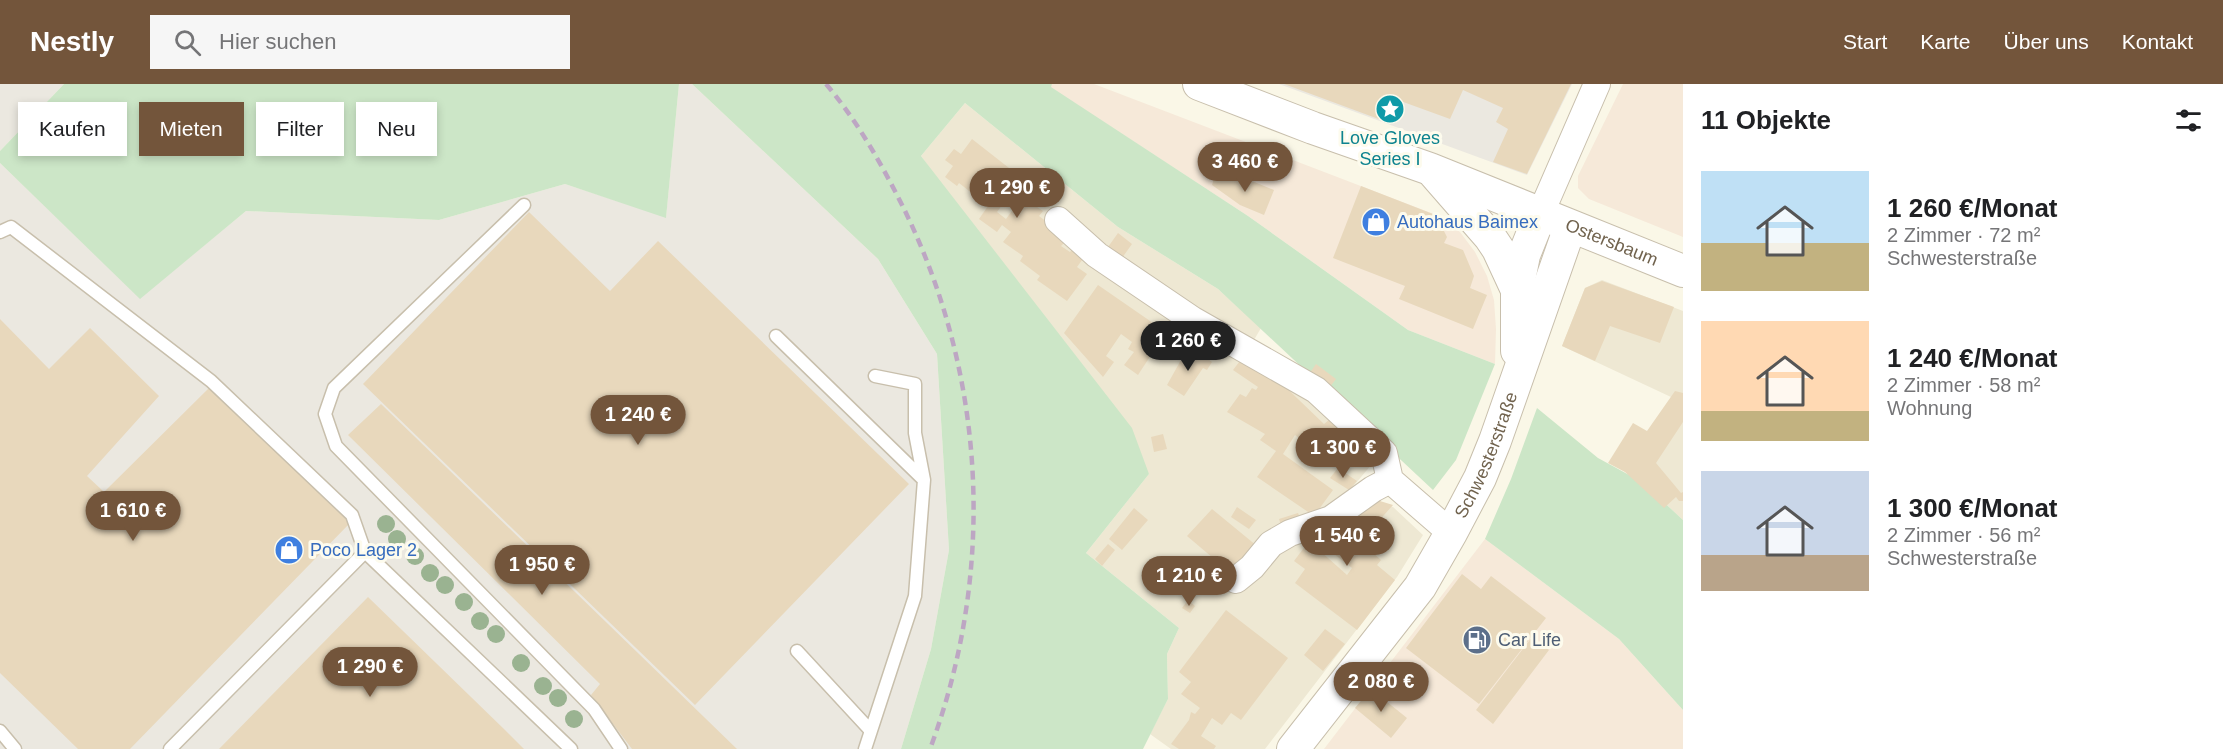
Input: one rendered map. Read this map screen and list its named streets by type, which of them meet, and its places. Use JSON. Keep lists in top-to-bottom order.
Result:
{
  "streets": {
    "street": ["Ostersbaum", "Schwesterstraße"]
  },
  "crossings": [
    ["Ostersbaum", "Schwesterstraße"]
  ],
  "places": {
    "place": ["Love Gloves Series I"],
    "shop": ["Autohaus Baimex", "Poco Lager 2"],
    "fuel station": ["Car Life"]
  },
  "page": {
    "header": "Nestly",
    "search": "Hier suchen",
    "nav": [
      "Start",
      "Karte",
      "Über uns",
      "Kontakt"
    ],
    "heading": "11 Objekte",
    "chip": [
      "Kaufen",
      "Mieten",
      "Filter",
      "Neu"
    ],
    "price": [
      "3 460 €",
      "1 290 €",
      "1 260 €",
      "1 240 €",
      "1 300 €",
      "1 610 €",
      "1 540 €",
      "1 950 €",
      "1 210 €",
      "1 290 €",
      "2 080 €"
    ],
    "list": [
      {
        "name": "1 260 €/Monat",
        "note": "2 Zimmer · 72 m² · Schwesterstraße"
      },
      {
        "name": "1 240 €/Monat",
        "note": "2 Zimmer · 58 m² · Wohnung"
      },
      {
        "name": "1 300 €/Monat",
        "note": "2 Zimmer · 56 m² · Schwesterstraße"
      }
    ]
  }
}
